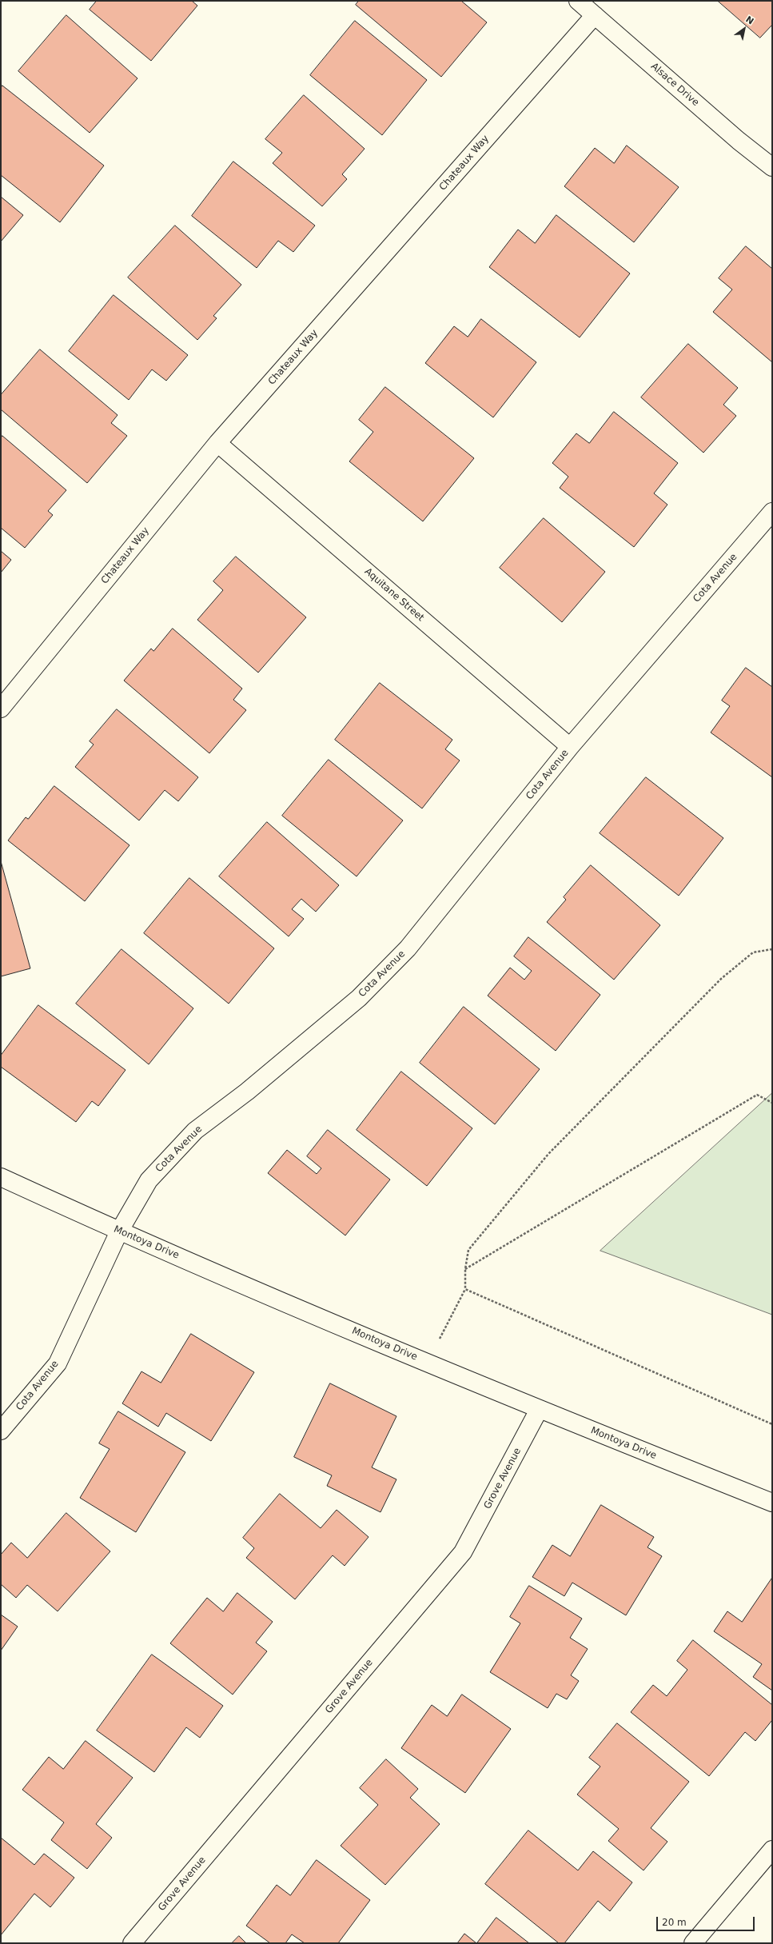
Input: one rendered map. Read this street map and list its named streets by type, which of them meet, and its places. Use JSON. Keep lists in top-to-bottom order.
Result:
{
  "streets": {
    "street": [
      "Alsace Drive",
      "Chateaux Way",
      "Cota Avenue",
      "Aquitane Street",
      "Montoya Drive",
      "Grove Avenue"
    ]
  },
  "crossings": [
    ["Alsace Drive", "Chateaux Way"],
    ["Chateaux Way", "Aquitane Street"],
    ["Cota Avenue", "Aquitane Street"],
    ["Cota Avenue", "Montoya Drive"],
    ["Montoya Drive", "Grove Avenue"]
  ],
  "scale_bar": "20 m",
  "north": "top right"
}
